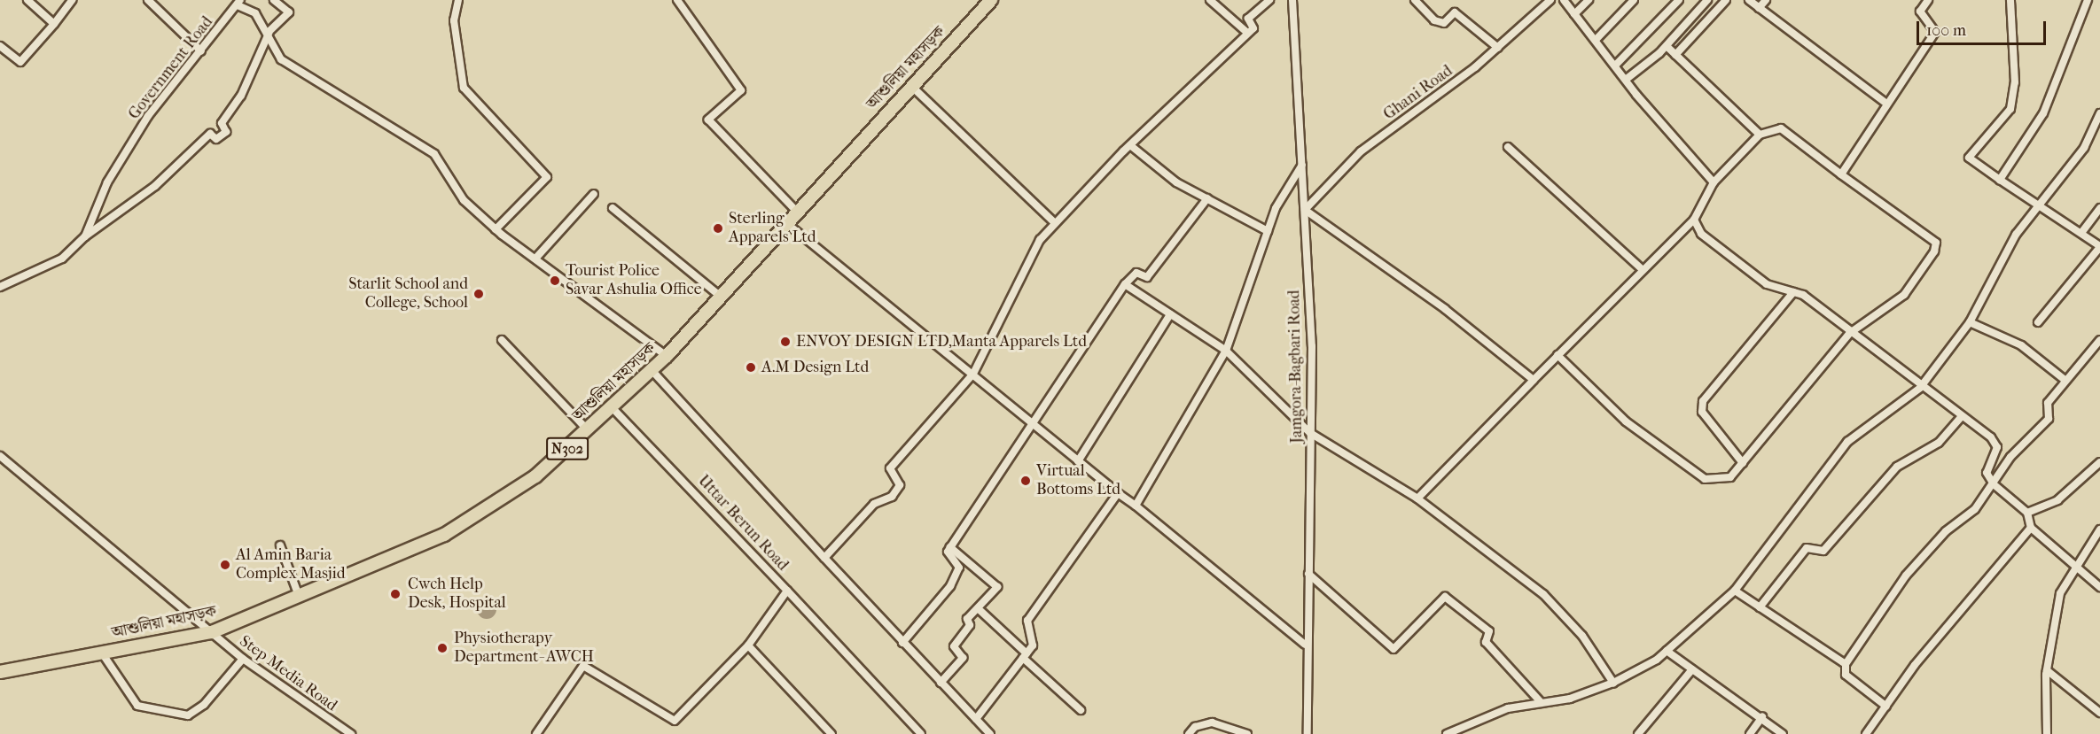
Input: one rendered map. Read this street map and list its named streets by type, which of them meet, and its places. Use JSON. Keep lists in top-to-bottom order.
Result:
{
  "streets": {
    "highway": ["আশুলিয়া মহাসড়ক", "N302"],
    "street": [
      "Government Road",
      "Ghani Road",
      "Jamgora-Bagbari Road",
      "Uttar Berun Road",
      "Step Media Road"
    ]
  },
  "crossings": [
    ["আশুলিয়া মহাসড়ক", "Uttar Berun Road"],
    ["আশুলিয়া মহাসড়ক", "Step Media Road"],
    ["Ghani Road", "Jamgora-Bagbari Road"]
  ],
  "places": [
    "Sterling Apparels Ltd",
    "Tourist Police Savar Ashulia Office",
    "Starlit School and College, School",
    "ENVOY DESIGN LTD,Manta Apparels Ltd",
    "A.M Design Ltd",
    "Virtual Bottoms Ltd",
    "Al Amin Baria Complex Masjid",
    "Cwch Help Desk, Hospital",
    "Physiotherapy Department- AWCH"
  ],
  "scale_bar": "100 m"
}
